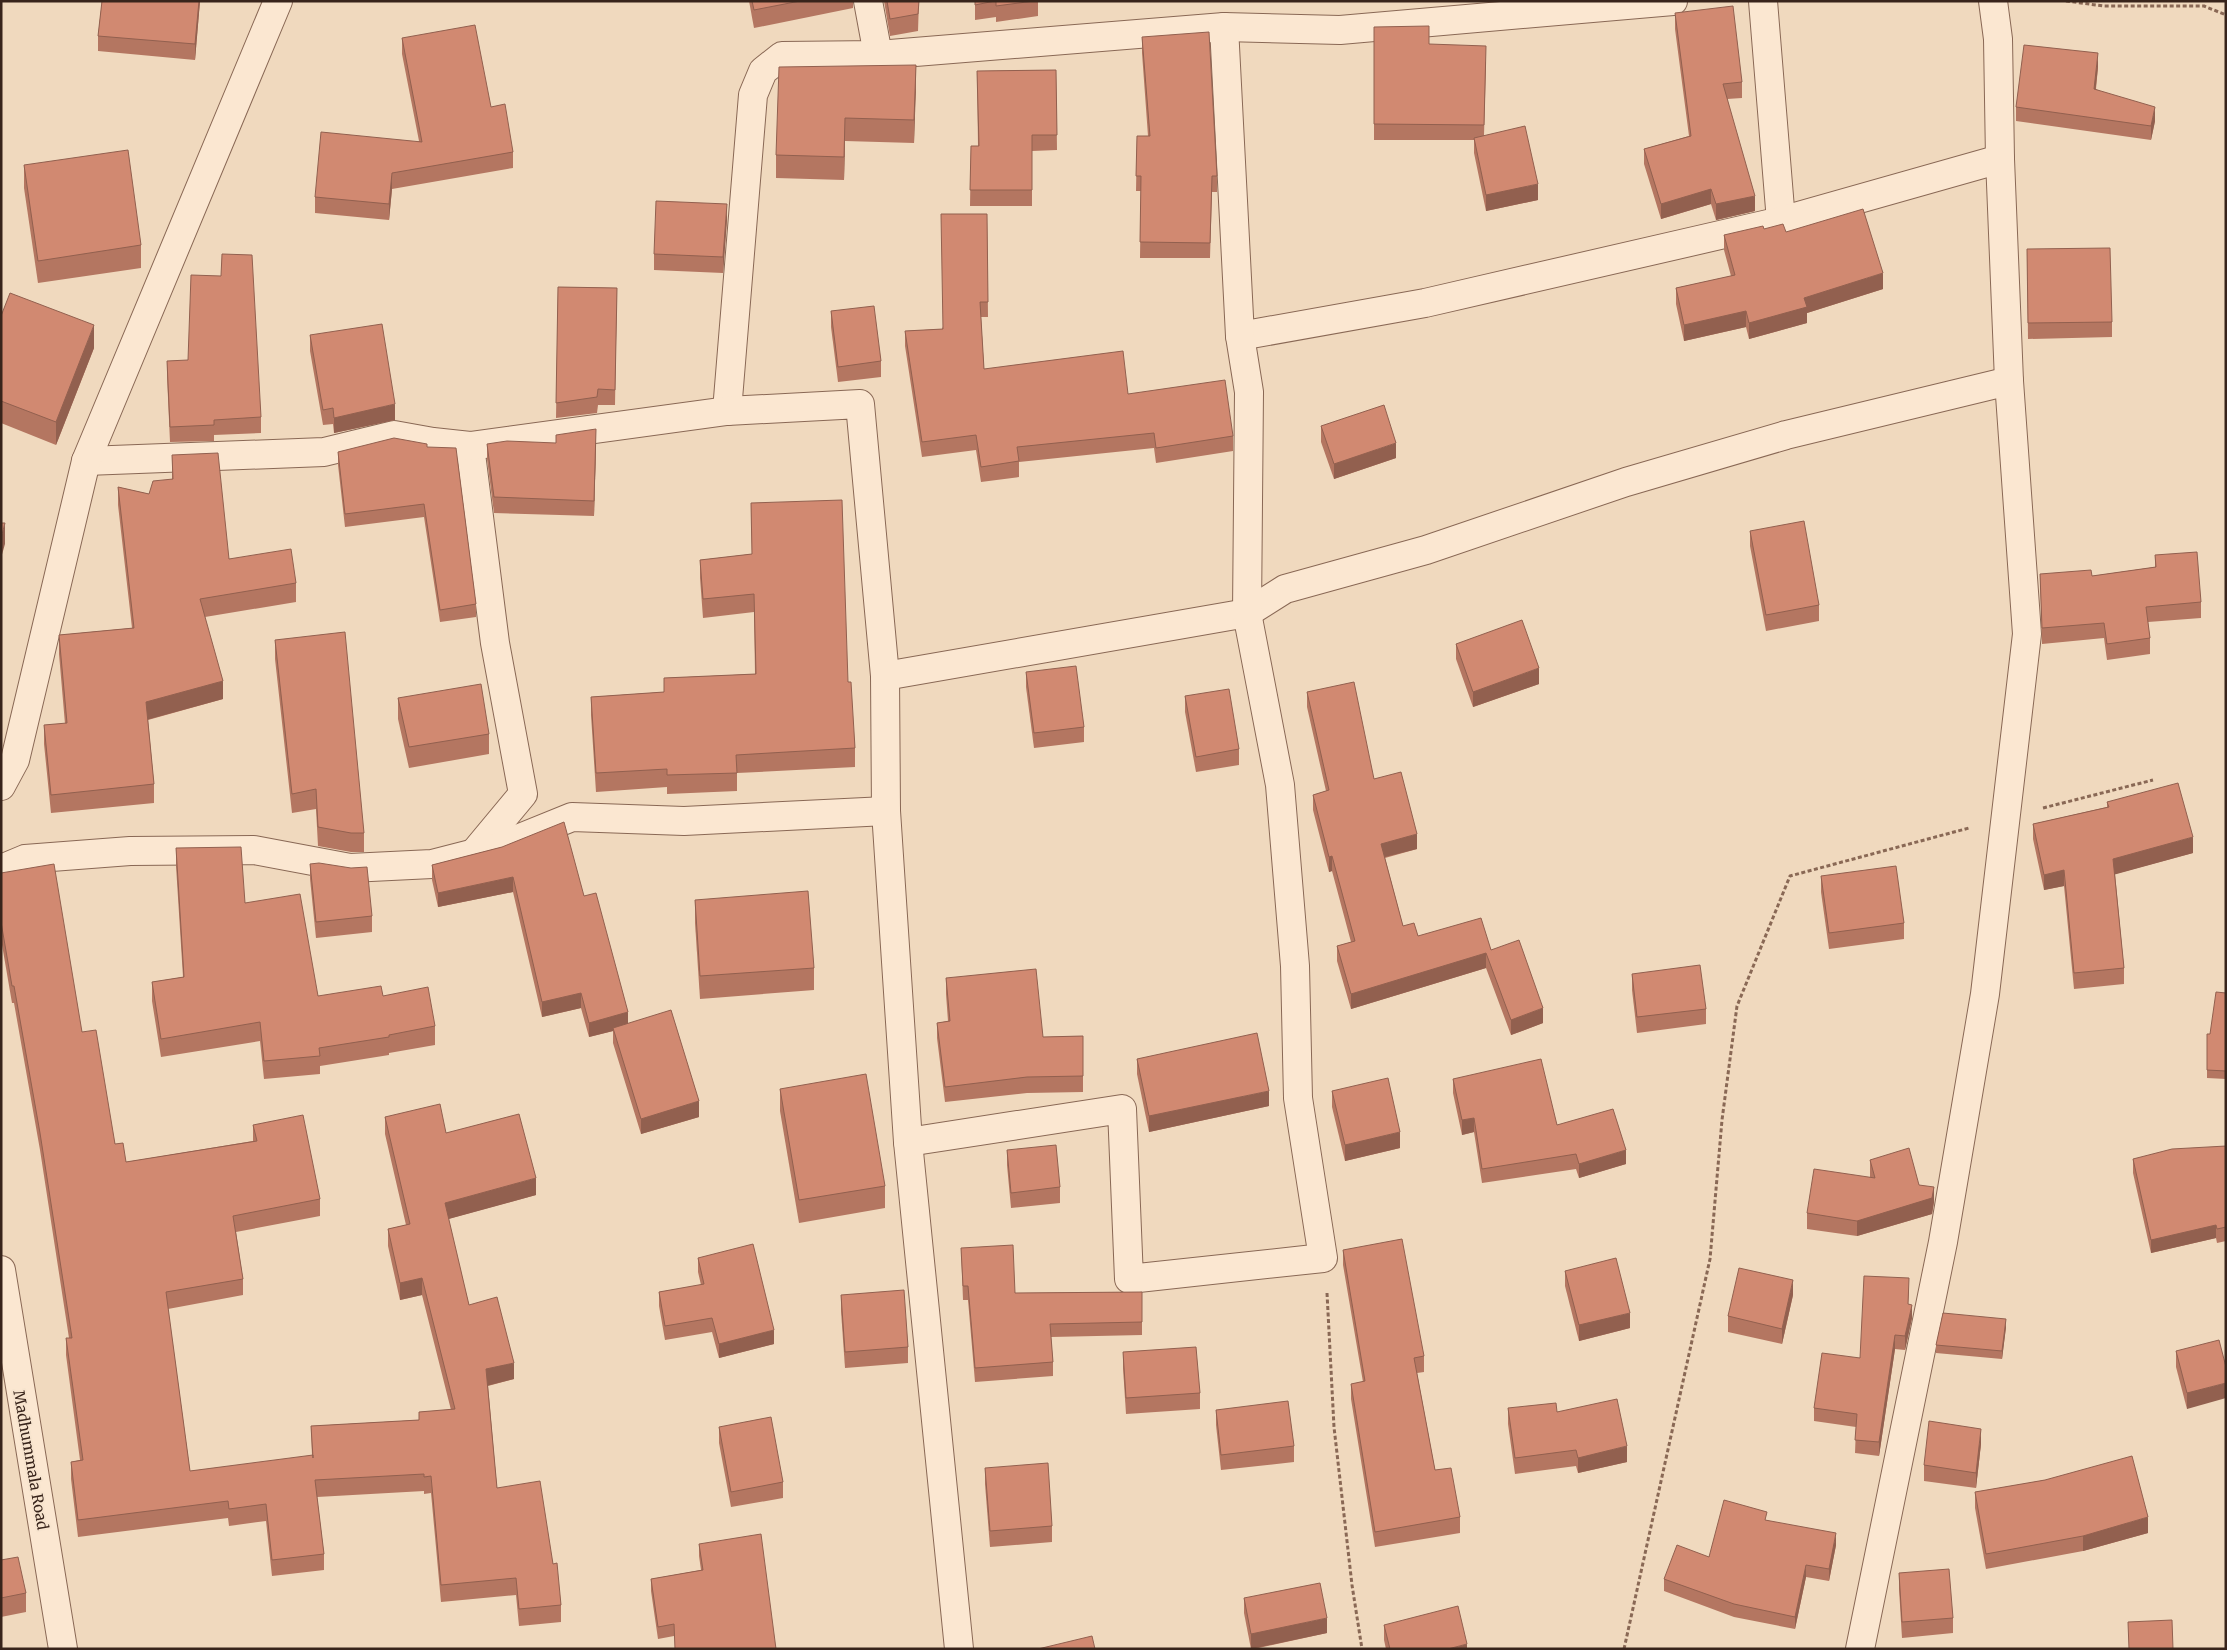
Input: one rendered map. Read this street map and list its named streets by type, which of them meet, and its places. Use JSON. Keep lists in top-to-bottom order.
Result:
{
  "streets": {
    "street": ["Madhummala Road"]
  }
}
